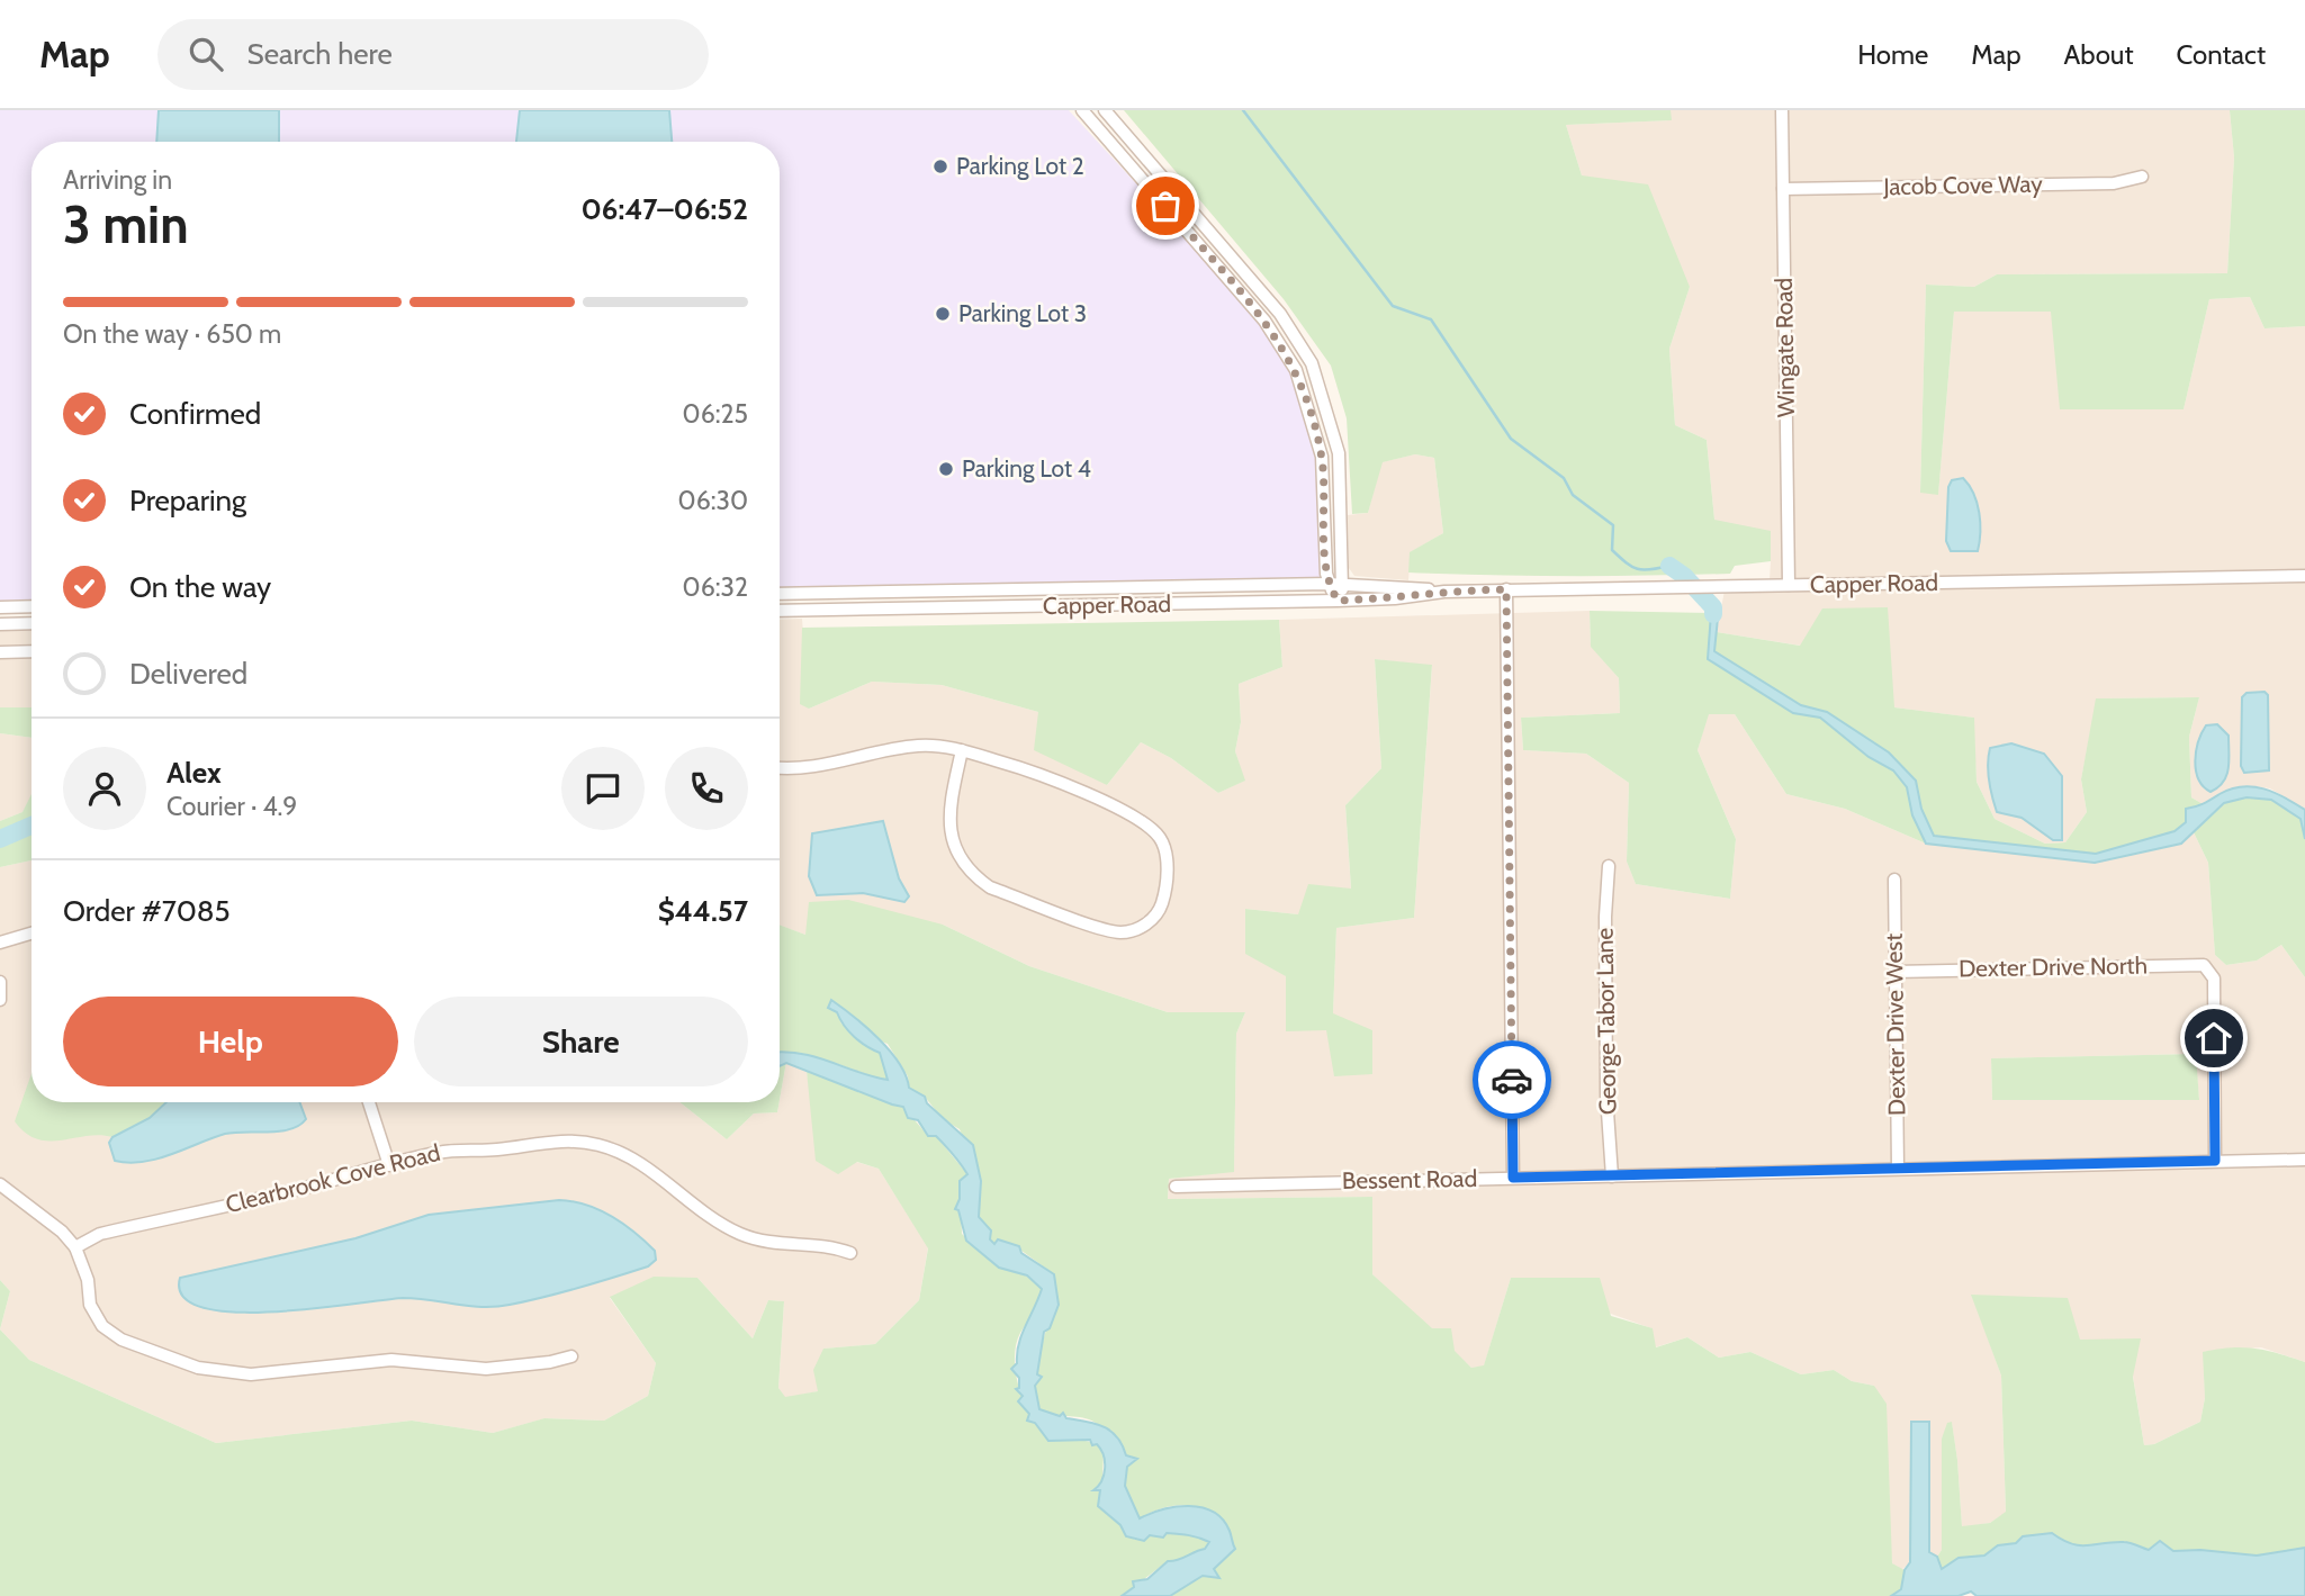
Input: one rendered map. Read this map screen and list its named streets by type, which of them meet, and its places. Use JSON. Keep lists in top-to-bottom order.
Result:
{
  "streets": {
    "street": [
      "Jacob Cove Way",
      "Wingate Road",
      "Capper Road",
      "Dexter Drive North",
      "George Tabor Lane",
      "Dexter Drive West",
      "Clearbrook Cove Road",
      "Bessent Road"
    ]
  },
  "crossings": [
    ["Jacob Cove Way", "Wingate Road"],
    ["Wingate Road", "Capper Road"],
    ["Dexter Drive North", "Dexter Drive West"],
    ["Dexter Drive North", "Bessent Road"],
    ["George Tabor Lane", "Bessent Road"],
    ["Dexter Drive West", "Bessent Road"]
  ],
  "places": ["Parking Lot 2", "Parking Lot 3", "Parking Lot 4"],
  "page": {
    "header": "Map",
    "search": "Search here",
    "nav": [
      "Home",
      "Map",
      "About",
      "Contact"
    ],
    "heading": ["3 min", "Arriving in", "06:47–06:52"],
    "panel": [
      "Alex",
      "Courier · 4.9",
      "Order #7085",
      "$44.57"
    ],
    "bar": "On the way · 650 m",
    "list": [
      ["Confirmed", "06:25"],
      ["Preparing", "06:30"],
      ["On the way", "06:32"],
      "Delivered"
    ],
    "buttons": ["Help", "Share"]
  }
}
